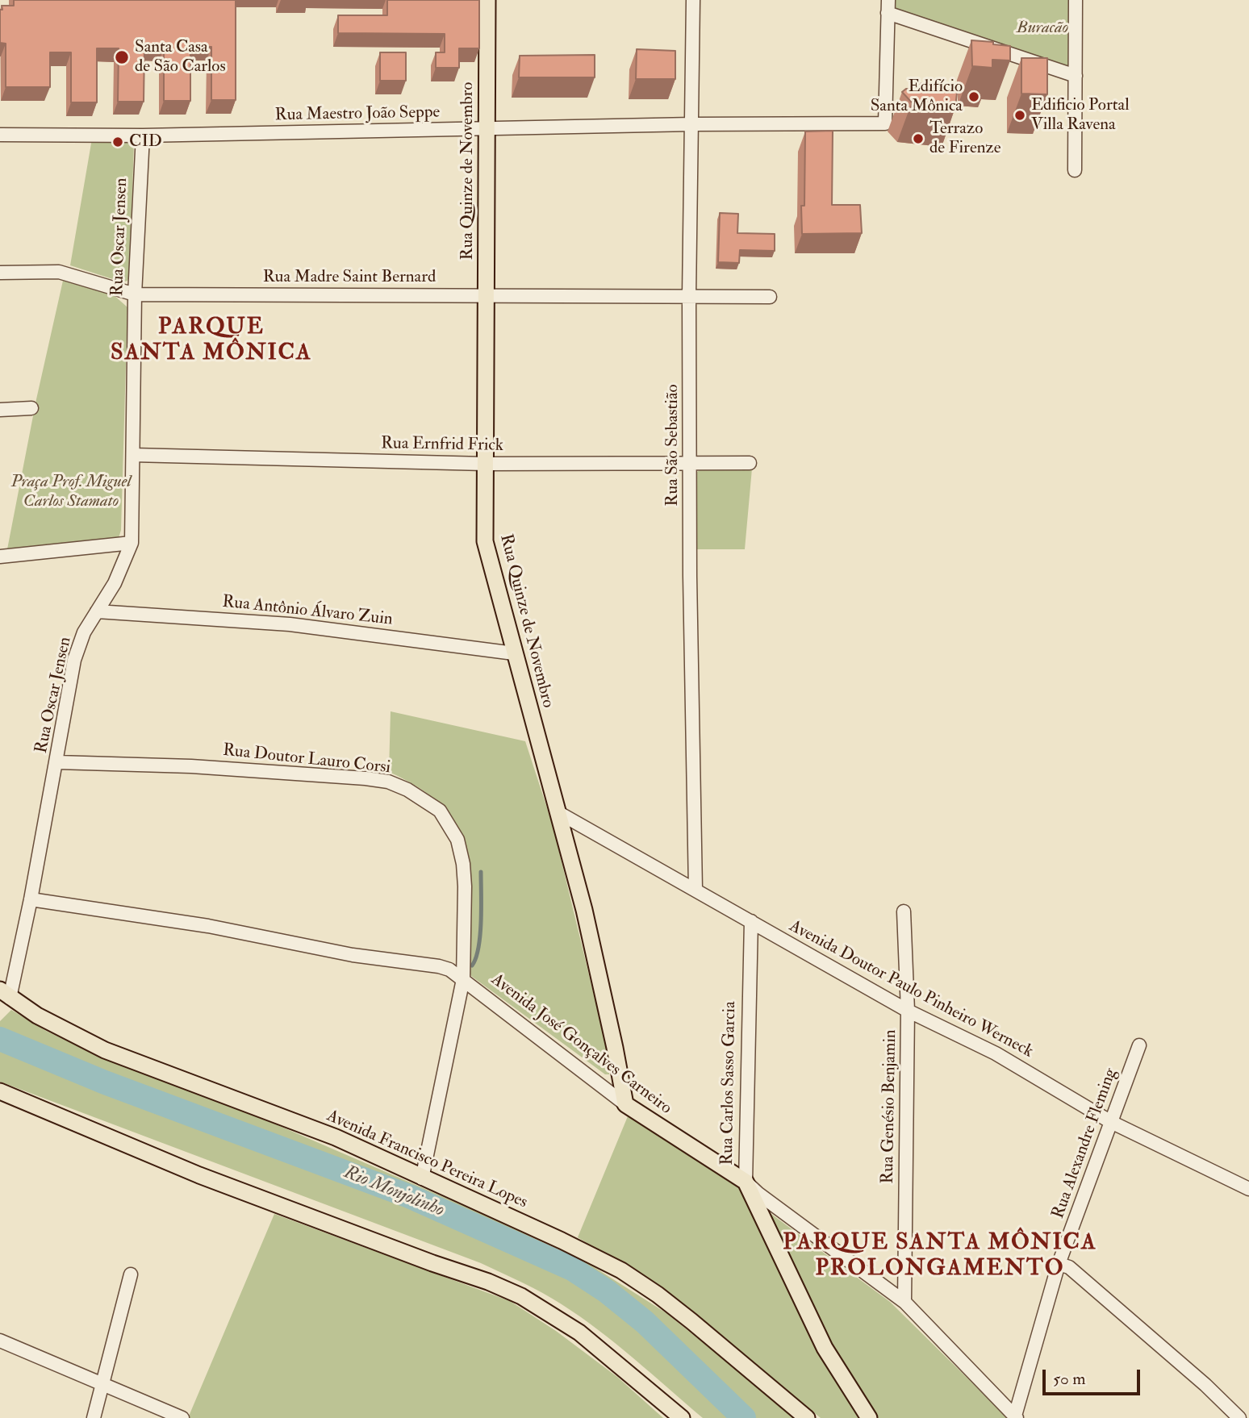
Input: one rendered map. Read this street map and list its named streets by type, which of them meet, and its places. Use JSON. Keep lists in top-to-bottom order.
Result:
{
  "streets": {
    "main road": [
      "Rua Quinze de Novembro",
      "Avenida José Gonçalves Carneiro",
      "Rua Carlos Sasso Garcia",
      "Avenida Francisco Pereira Lopes"
    ],
    "street": [
      "Rua Maestro João Seppe",
      "Rua Oscar Jensen",
      "Rua Madre Saint Bernard",
      "Rua Ernfrid Frick",
      "Rua São Sebastião",
      "Rua Antônio Álvaro Zuin",
      "Rua Doutor Lauro Corsi",
      "Avenida Doutor Paulo Pinheiro Werneck",
      "Rua Genésio Benjamin",
      "Rua Alexandre Fleming"
    ]
  },
  "crossings": [
    ["Rua Maestro João Seppe", "Rua Quinze de Novembro"],
    ["Rua Maestro João Seppe", "Rua Oscar Jensen"],
    ["Rua Maestro João Seppe", "Rua São Sebastião"],
    ["Rua Quinze de Novembro", "Rua Madre Saint Bernard"],
    ["Rua Quinze de Novembro", "Rua Ernfrid Frick"],
    ["Rua Quinze de Novembro", "Rua Antônio Álvaro Zuin"],
    ["Rua Quinze de Novembro", "Avenida Doutor Paulo Pinheiro Werneck"],
    ["Rua Quinze de Novembro", "Avenida José Gonçalves Carneiro"],
    ["Rua Oscar Jensen", "Rua Madre Saint Bernard"],
    ["Rua Oscar Jensen", "Rua Ernfrid Frick"],
    ["Rua Oscar Jensen", "Rua Antônio Álvaro Zuin"],
    ["Rua Oscar Jensen", "Rua Doutor Lauro Corsi"],
    ["Rua Oscar Jensen", "Avenida José Gonçalves Carneiro"],
    ["Rua Oscar Jensen", "Avenida Francisco Pereira Lopes"],
    ["Rua Madre Saint Bernard", "Rua São Sebastião"],
    ["Rua Ernfrid Frick", "Rua São Sebastião"],
    ["Rua São Sebastião", "Avenida Doutor Paulo Pinheiro Werneck"],
    ["Rua Doutor Lauro Corsi", "Avenida José Gonçalves Carneiro"],
    ["Rua Doutor Lauro Corsi", "Avenida Francisco Pereira Lopes"],
    ["Avenida Doutor Paulo Pinheiro Werneck", "Rua Carlos Sasso Garcia"],
    ["Avenida Doutor Paulo Pinheiro Werneck", "Rua Genésio Benjamin"],
    ["Avenida Doutor Paulo Pinheiro Werneck", "Rua Alexandre Fleming"],
    ["Avenida José Gonçalves Carneiro", "Rua Carlos Sasso Garcia"],
    ["Avenida José Gonçalves Carneiro", "Rua Genésio Benjamin"],
    ["Avenida José Gonçalves Carneiro", "Rua Alexandre Fleming"]
  ],
  "districts": ["PARQUE SANTA MÔNICA", "PARQUE SANTA MÔNICA PROLONGAMENTO"],
  "water": ["Rio Monjolinho"],
  "parks": ["Buracão", "Praça Prof. Miguel Carlos Stamato"],
  "places": [
    "Santa Casa de São Carlos",
    "Edifício Santa Mônica",
    "Edificio Portal Villa Ravena",
    "Terrazo de Firenze",
    "CID"
  ],
  "scale_bar": "50 m"
}
